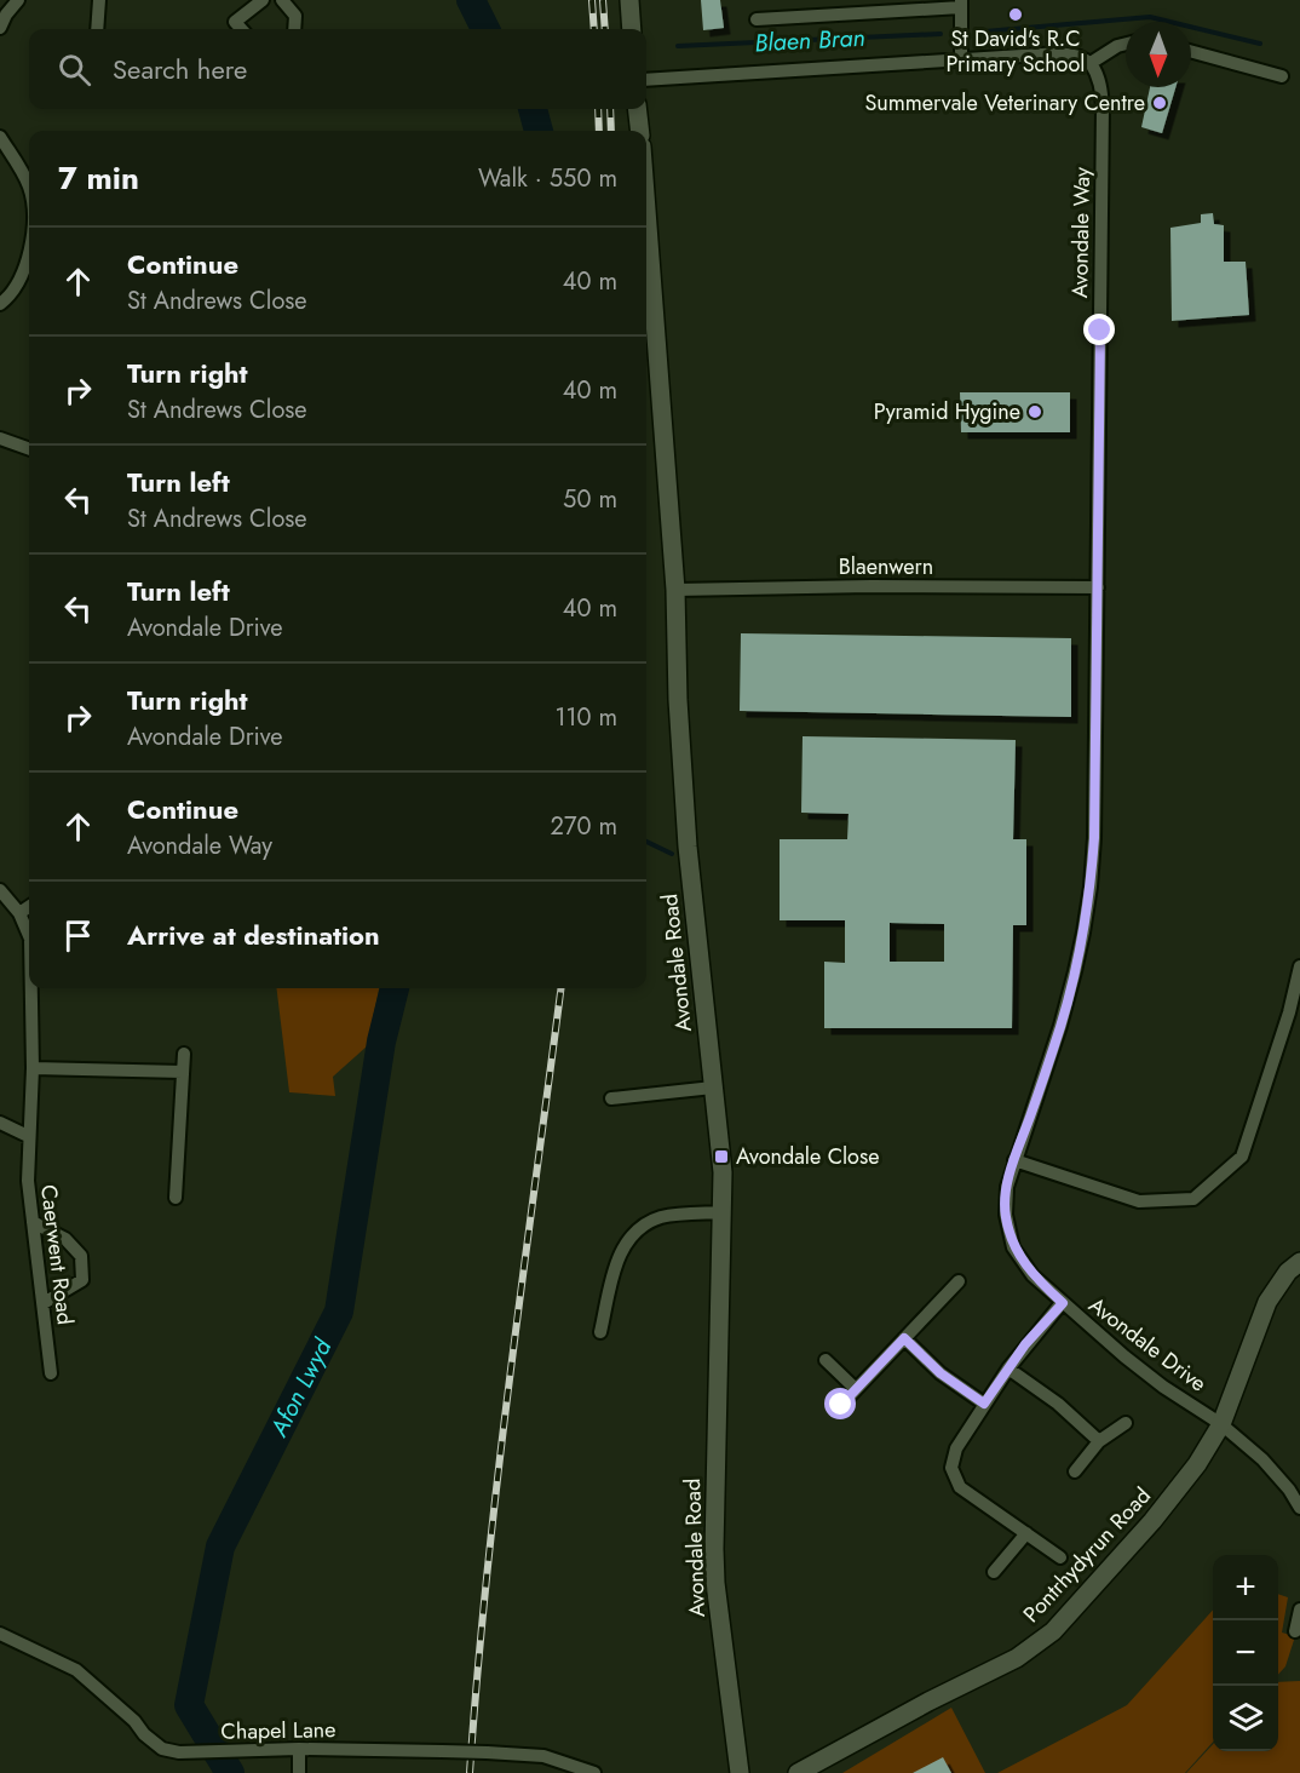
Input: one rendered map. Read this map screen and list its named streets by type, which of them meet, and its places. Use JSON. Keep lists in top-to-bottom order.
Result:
{
  "streets": {
    "street": [
      "Avondale Way",
      "Blaenwern",
      "Avondale Road",
      "Caerwent Road",
      "Avondale Drive",
      "Pontrhydyrun Road",
      "Chapel Lane"
    ]
  },
  "crossings": [
    ["Avondale Way", "Blaenwern"],
    ["Avondale Way", "Avondale Drive"],
    ["Blaenwern", "Avondale Road"],
    ["Avondale Drive", "Pontrhydyrun Road"]
  ],
  "water": ["Blaen Bran", "Afon Lwyd"],
  "places": {
    "other": ["St David's R.C Primary School", "Summervale Veterinary Centre", "Pyramid Hygine"],
    "transit": ["Avondale Close"]
  },
  "north": "bottom",
  "page": {
    "search": "Search here",
    "heading": ["7 min", "Walk · 550 m"],
    "list": [
      ["Continue", "St Andrews Close", "40 m"],
      ["Turn right", "St Andrews Close", "40 m"],
      ["Turn left", "St Andrews Close", "50 m"],
      ["Turn left", "Avondale Drive", "40 m"],
      ["Turn right", "Avondale Drive", "110 m"],
      ["Continue", "Avondale Way", "270 m"],
      "Arrive at destination"
    ],
    "map_buttons": ["+", "−"]
  }
}
